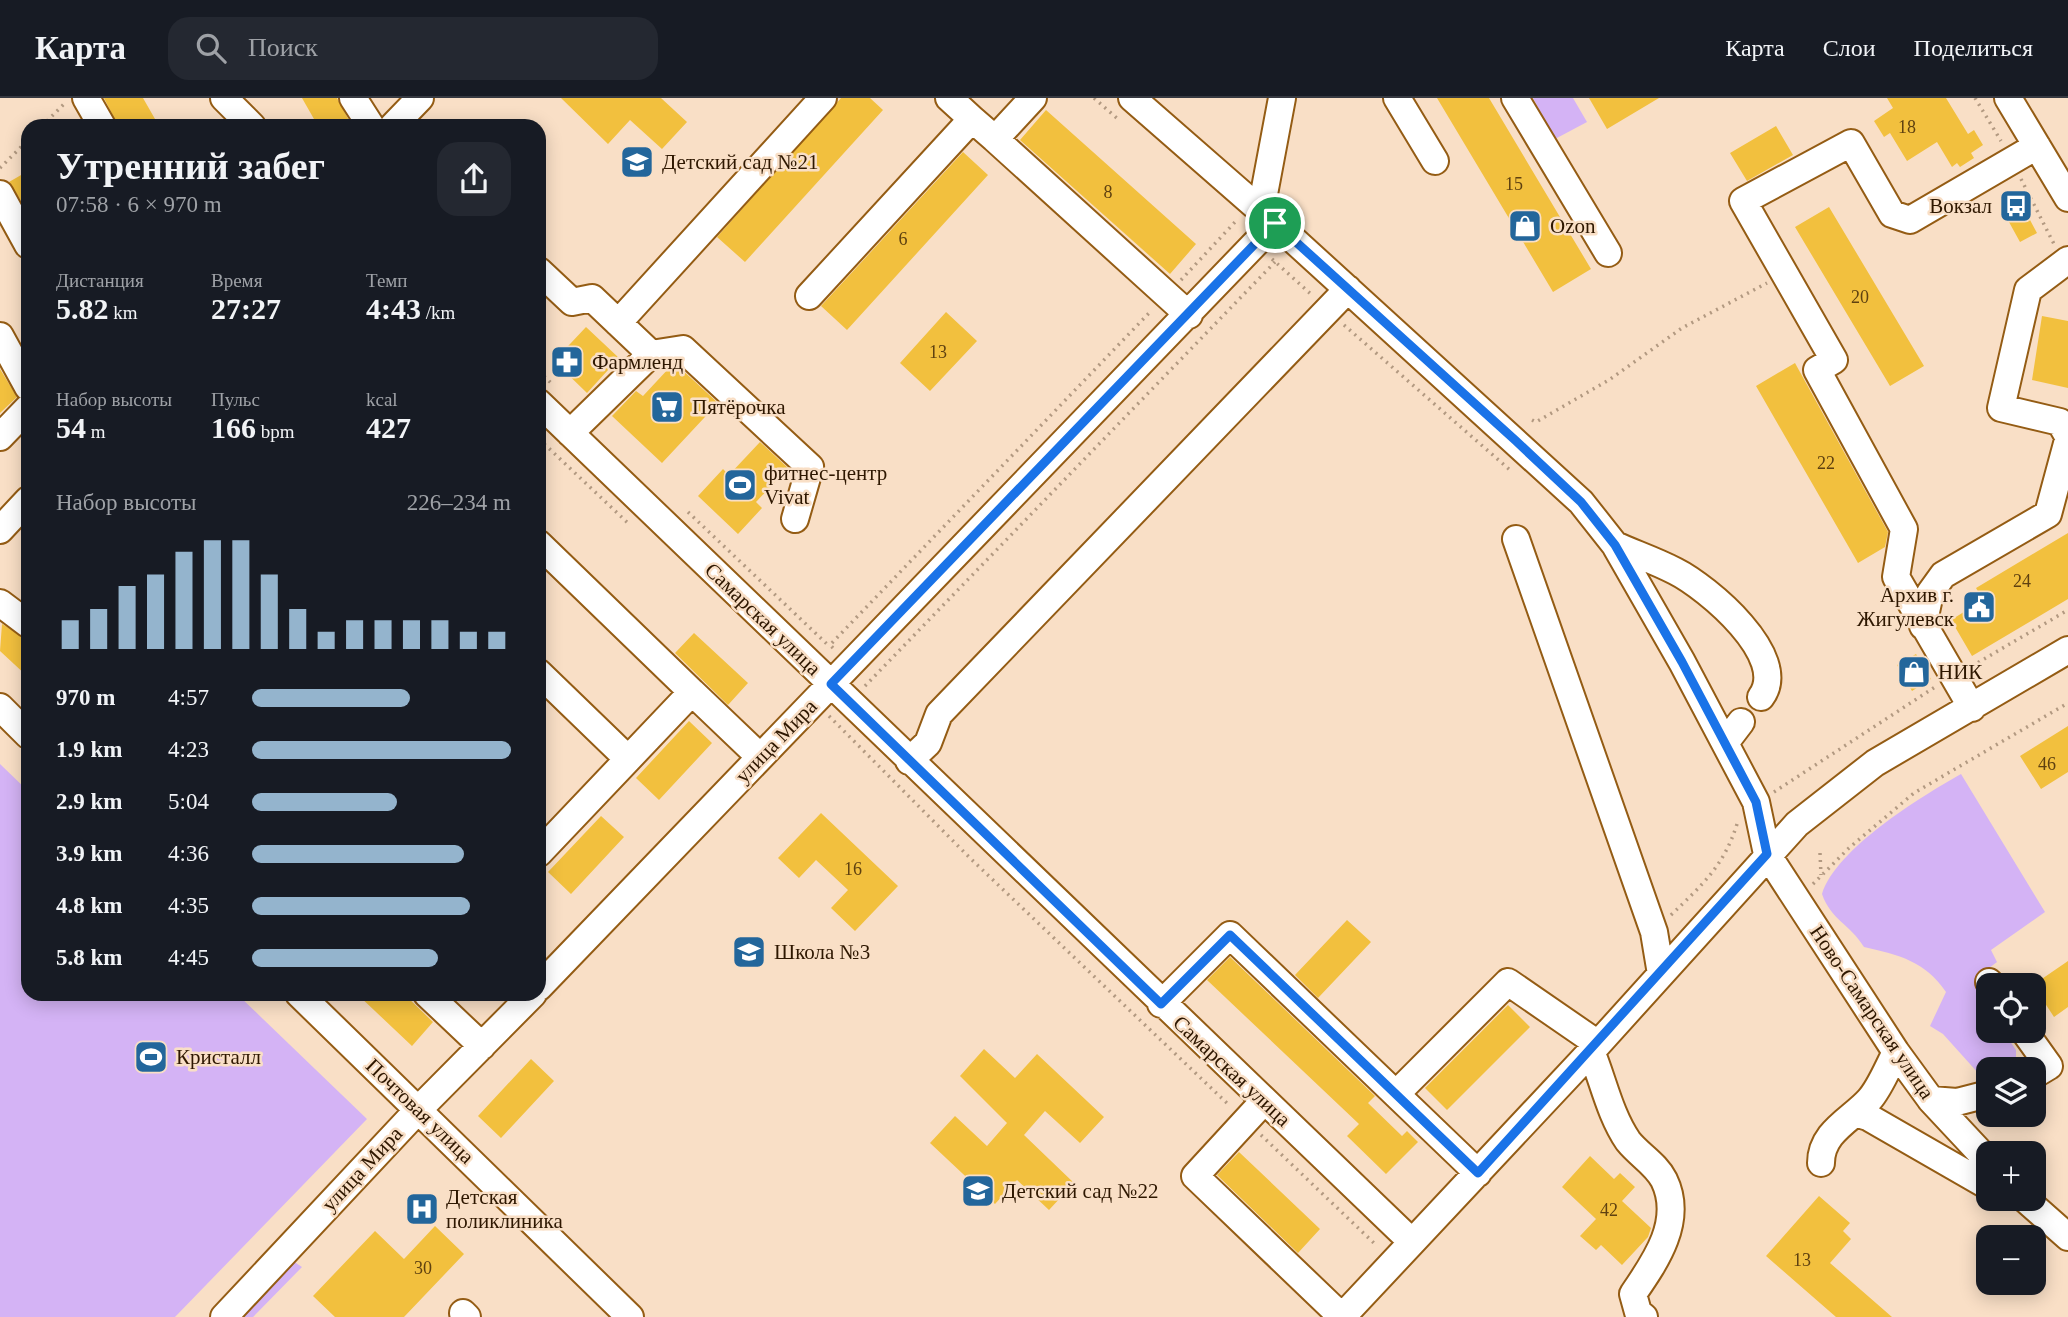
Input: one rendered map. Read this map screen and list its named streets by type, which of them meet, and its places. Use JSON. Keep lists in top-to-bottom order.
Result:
{
  "streets": {
    "street": [
      "Самарская улица",
      "улица Мира",
      "Ново-Самарская улица",
      "Почтовая улица"
    ]
  },
  "crossings": [
    ["Самарская улица", "улица Мира"],
    ["улица Мира", "Почтовая улица"]
  ],
  "places": {
    "school or university": ["Детский сад №21", "Школа №3", "Детский сад №22"],
    "bus stop": ["Вокзал"],
    "shop": ["Ozon", "НИК"],
    "pharmacy": ["Фармленд"],
    "supermarket": ["Пятёрочка"],
    "sports": ["фитнес-центр Vivat", "Кристалл"],
    "public building": ["Архив г. Жигулевск"],
    "hospital": ["Детская поликлиника"]
  },
  "house_numbers": [
    "18",
    "15",
    "8",
    "6",
    "20",
    "13",
    "22",
    "24",
    "46",
    "16",
    "42",
    "13",
    "30"
  ],
  "page": {
    "header": "Карта",
    "search": "Поиск",
    "nav": ["Карта", "Слои", "Поделиться"],
    "heading": ["Утренний забег", "07:58 · 6 × 970 m"],
    "stats": [
      ["Дистанция", "5.82 km"],
      ["Время", "27:27"],
      ["Темп", "4:43 /km"],
      ["Набор высоты", "54 m"],
      ["Пульс", "166 bpm"],
      ["kcal", "427"]
    ],
    "chart": ["Набор высоты", "226–234 m"],
    "list": [
      {
        "name": "970 m",
        "note": "4:57"
      },
      {
        "name": "1.9 km",
        "note": "4:23"
      },
      {
        "name": "2.9 km",
        "note": "5:04"
      },
      {
        "name": "3.9 km",
        "note": "4:36"
      },
      {
        "name": "4.8 km",
        "note": "4:35"
      },
      {
        "name": "5.8 km",
        "note": "4:45"
      }
    ],
    "map_buttons": ["+", "−"]
  }
}
